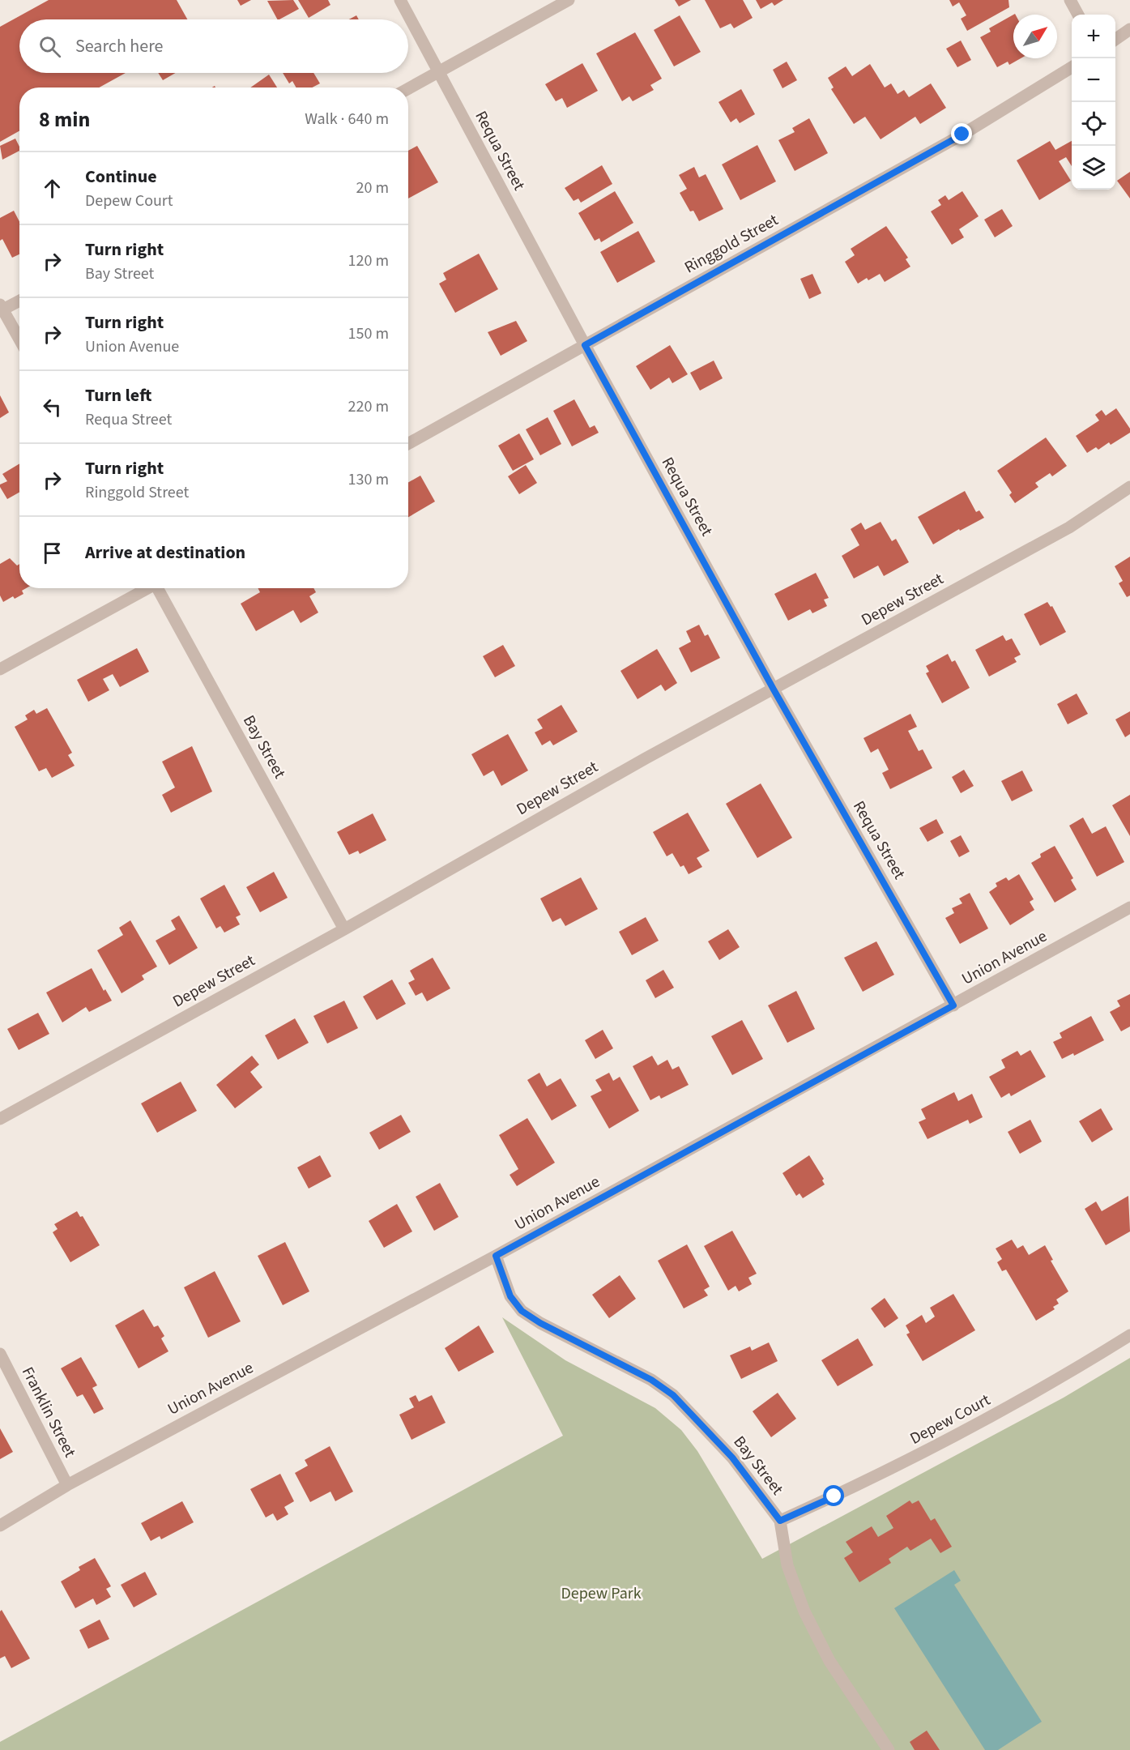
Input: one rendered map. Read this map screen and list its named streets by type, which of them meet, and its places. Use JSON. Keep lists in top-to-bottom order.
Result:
{
  "streets": {
    "street": [
      "Requa Street",
      "Ringgold Street",
      "Depew Street",
      "Bay Street",
      "Union Avenue",
      "Franklin Street",
      "Depew Court"
    ]
  },
  "crossings": [
    ["Requa Street", "Ringgold Street"],
    ["Requa Street", "Depew Street"],
    ["Requa Street", "Union Avenue"],
    ["Depew Street", "Bay Street"],
    ["Bay Street", "Union Avenue"],
    ["Bay Street", "Depew Court"],
    ["Union Avenue", "Franklin Street"]
  ],
  "parks": ["Depew Park"],
  "north": "top right",
  "page": {
    "map_buttons": ["+", "−"],
    "search": "Search here",
    "heading": ["8 min", "Walk · 640 m"],
    "list": [
      ["Continue", "Depew Court", "20 m"],
      ["Turn right", "Bay Street", "120 m"],
      ["Turn right", "Union Avenue", "150 m"],
      ["Turn left", "Requa Street", "220 m"],
      ["Turn right", "Ringgold Street", "130 m"],
      "Arrive at destination"
    ]
  }
}
